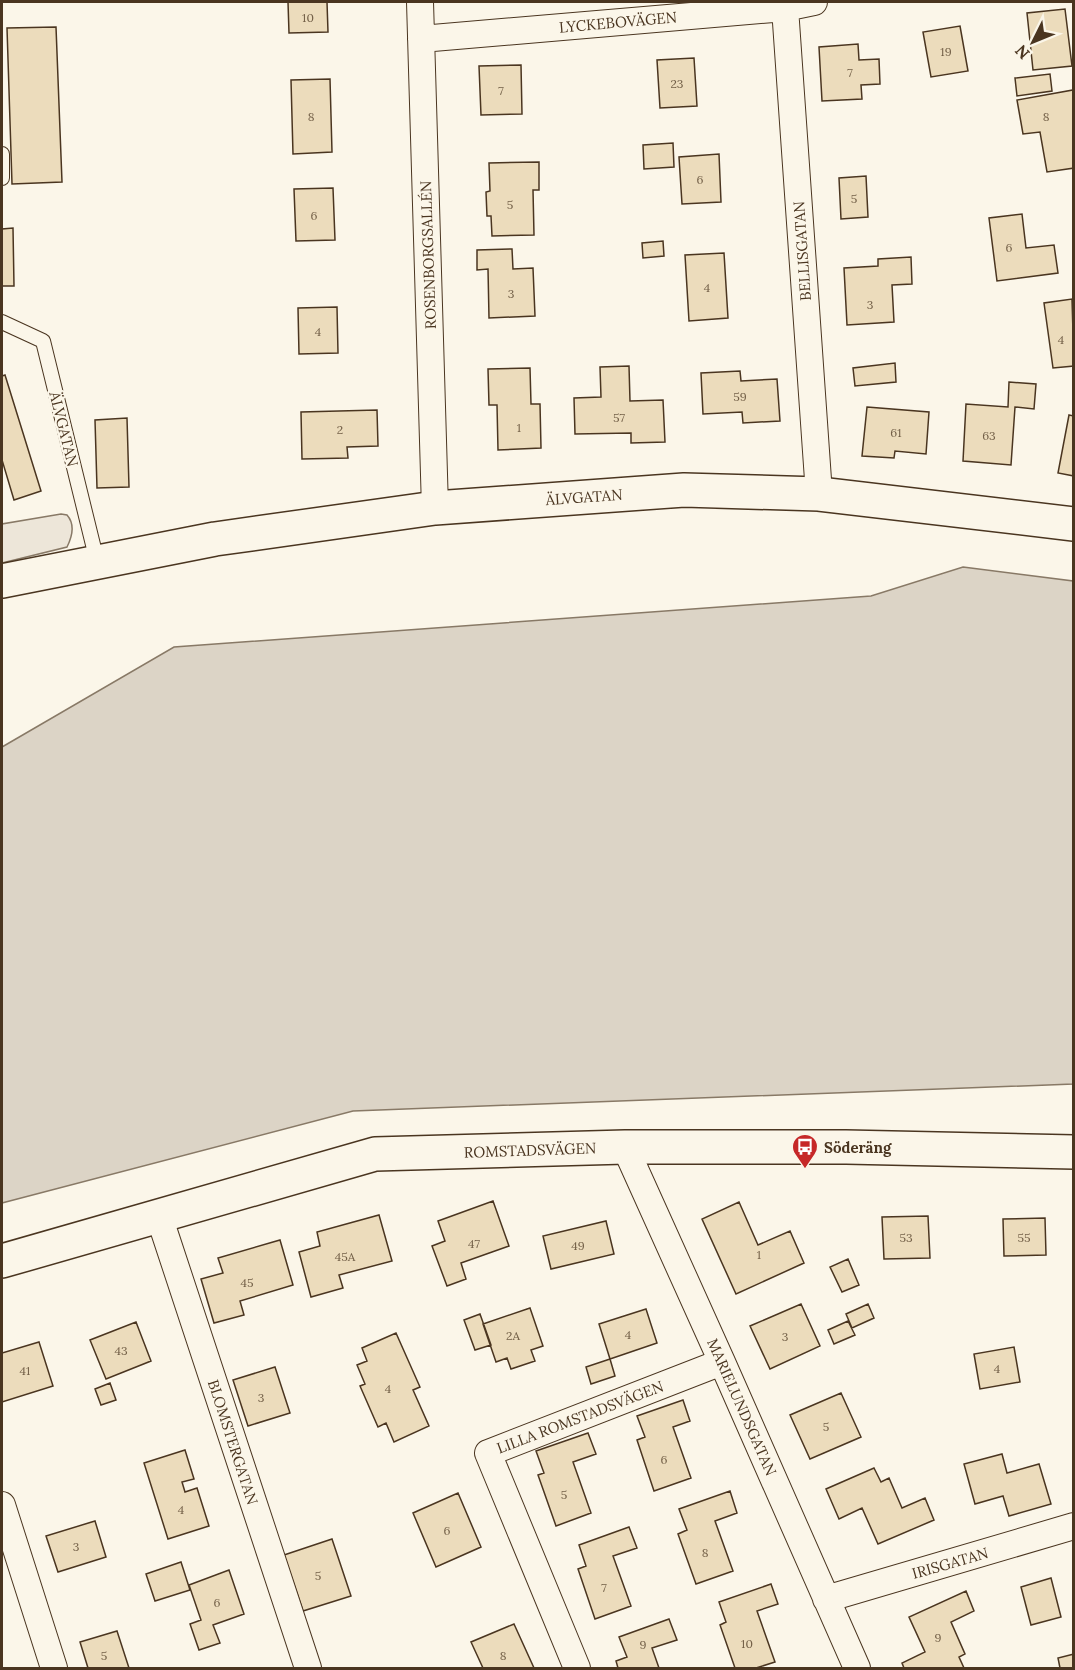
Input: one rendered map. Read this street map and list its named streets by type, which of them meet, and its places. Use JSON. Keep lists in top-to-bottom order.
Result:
{
  "streets": {
    "street": [
      "LYCKEBOVÄGEN",
      "BELLISGATAN",
      "ROSENBORGSALLÉN",
      "ÄLVGATAN",
      "ROMSTADSVÄGEN",
      "MARIELUNDSGATAN",
      "LILLA ROMSTADSVÄGEN",
      "BLOMSTERGATAN",
      "IRISGATAN"
    ]
  },
  "crossings": [
    ["LYCKEBOVÄGEN", "BELLISGATAN"],
    ["LYCKEBOVÄGEN", "ROSENBORGSALLÉN"],
    ["BELLISGATAN", "ÄLVGATAN"],
    ["ROSENBORGSALLÉN", "ÄLVGATAN"],
    ["ROMSTADSVÄGEN", "MARIELUNDSGATAN"],
    ["ROMSTADSVÄGEN", "BLOMSTERGATAN"],
    ["MARIELUNDSGATAN", "LILLA ROMSTADSVÄGEN"],
    ["MARIELUNDSGATAN", "IRISGATAN"]
  ],
  "places": {
    "bus stop": ["Söderäng"]
  },
  "house_numbers": [
    "10",
    "19",
    "7",
    "23",
    "7",
    "8",
    "8",
    "6",
    "5",
    "5",
    "6",
    "6",
    "4",
    "3",
    "3",
    "4",
    "4",
    "59",
    "57",
    "1",
    "2",
    "61",
    "63",
    "53",
    "55",
    "47",
    "49",
    "1",
    "45A",
    "45",
    "4",
    "2A",
    "3",
    "43",
    "4",
    "41",
    "4",
    "3",
    "5",
    "6",
    "5",
    "4",
    "6",
    "3",
    "8",
    "5",
    "7",
    "6",
    "9",
    "10",
    "9",
    "5",
    "8"
  ],
  "north": "bottom left"
}
